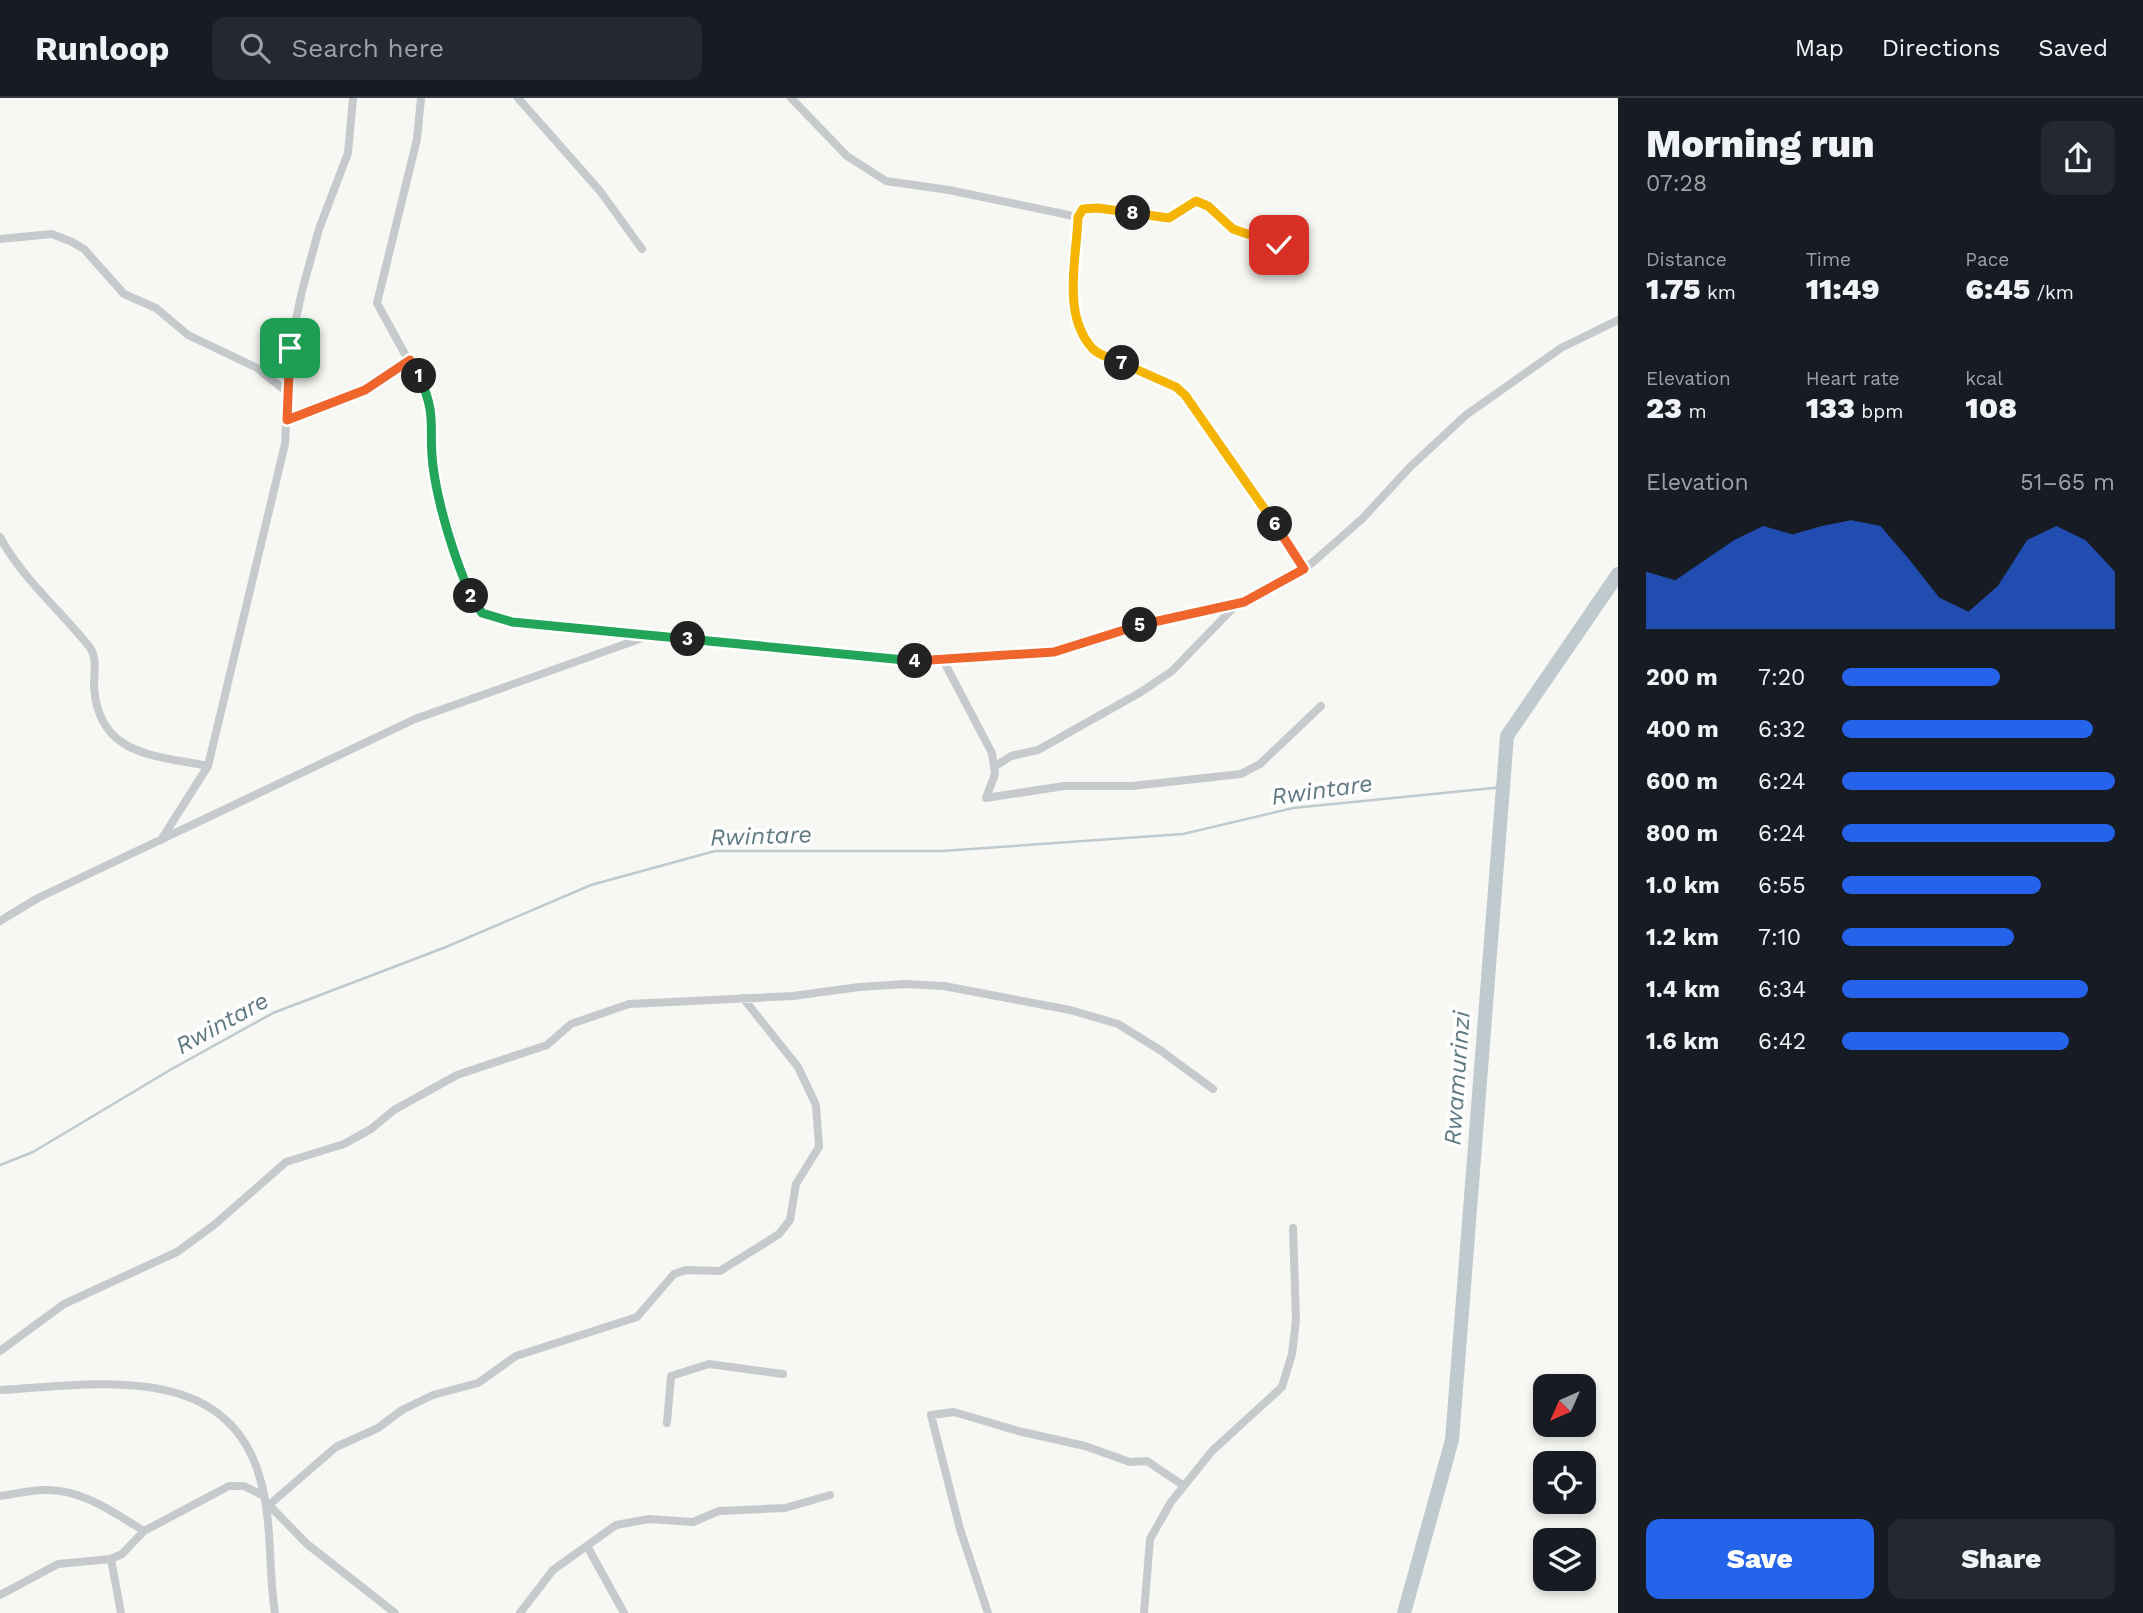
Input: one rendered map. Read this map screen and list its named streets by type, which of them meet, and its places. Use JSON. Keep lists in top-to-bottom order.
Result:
{
  "water": ["Rwintare", "Rwamurinzi"],
  "north": "bottom left",
  "page": {
    "header": "Runloop",
    "search": "Search here",
    "nav": ["Map", "Directions", "Saved"],
    "heading": ["Morning run", "07:28"],
    "pins": [
      "8",
      "7",
      "1",
      "6",
      "2",
      "5",
      "3",
      "4"
    ],
    "stats": [
      ["Distance", "1.75 km"],
      ["Time", "11:49"],
      ["Pace", "6:45 /km"],
      ["Elevation", "23 m"],
      ["Heart rate", "133 bpm"],
      ["kcal", "108"]
    ],
    "chart": ["Elevation", "51–65 m"],
    "list": [
      {
        "name": "200 m",
        "note": "7:20"
      },
      {
        "name": "400 m",
        "note": "6:32"
      },
      {
        "name": "600 m",
        "note": "6:24"
      },
      {
        "name": "800 m",
        "note": "6:24"
      },
      {
        "name": "1.0 km",
        "note": "6:55"
      },
      {
        "name": "1.2 km",
        "note": "7:10"
      },
      {
        "name": "1.4 km",
        "note": "6:34"
      },
      {
        "name": "1.6 km",
        "note": "6:42"
      }
    ],
    "buttons": ["Save", "Share"]
  }
}
